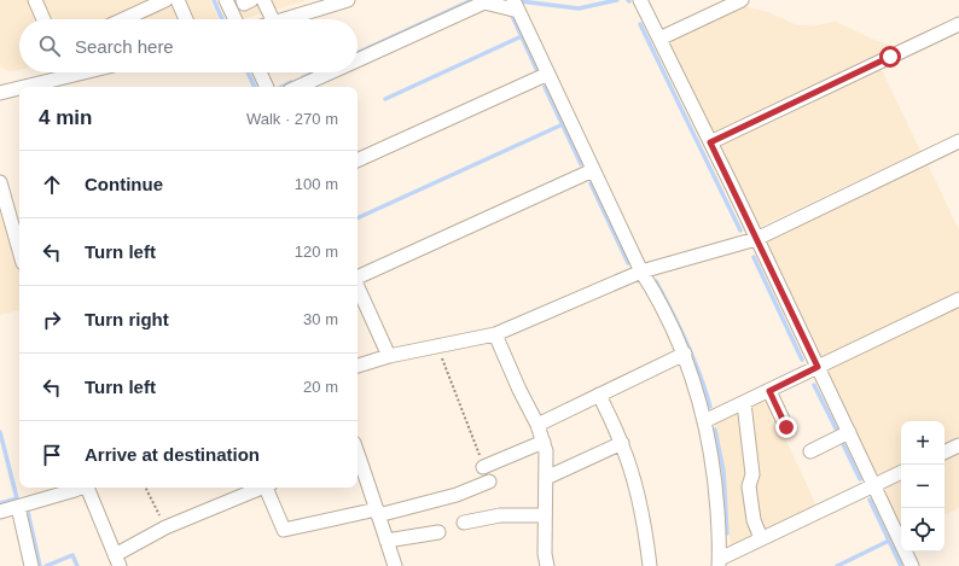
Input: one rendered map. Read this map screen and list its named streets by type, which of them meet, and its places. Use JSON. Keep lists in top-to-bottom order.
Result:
{
  "page": {
    "search": "Search here",
    "heading": ["4 min", "Walk · 270 m"],
    "list": [
      ["Continue", "100 m"],
      ["Turn left", "120 m"],
      ["Turn right", "30 m"],
      ["Turn left", "20 m"],
      "Arrive at destination"
    ],
    "map_buttons": ["+", "−"]
  }
}
